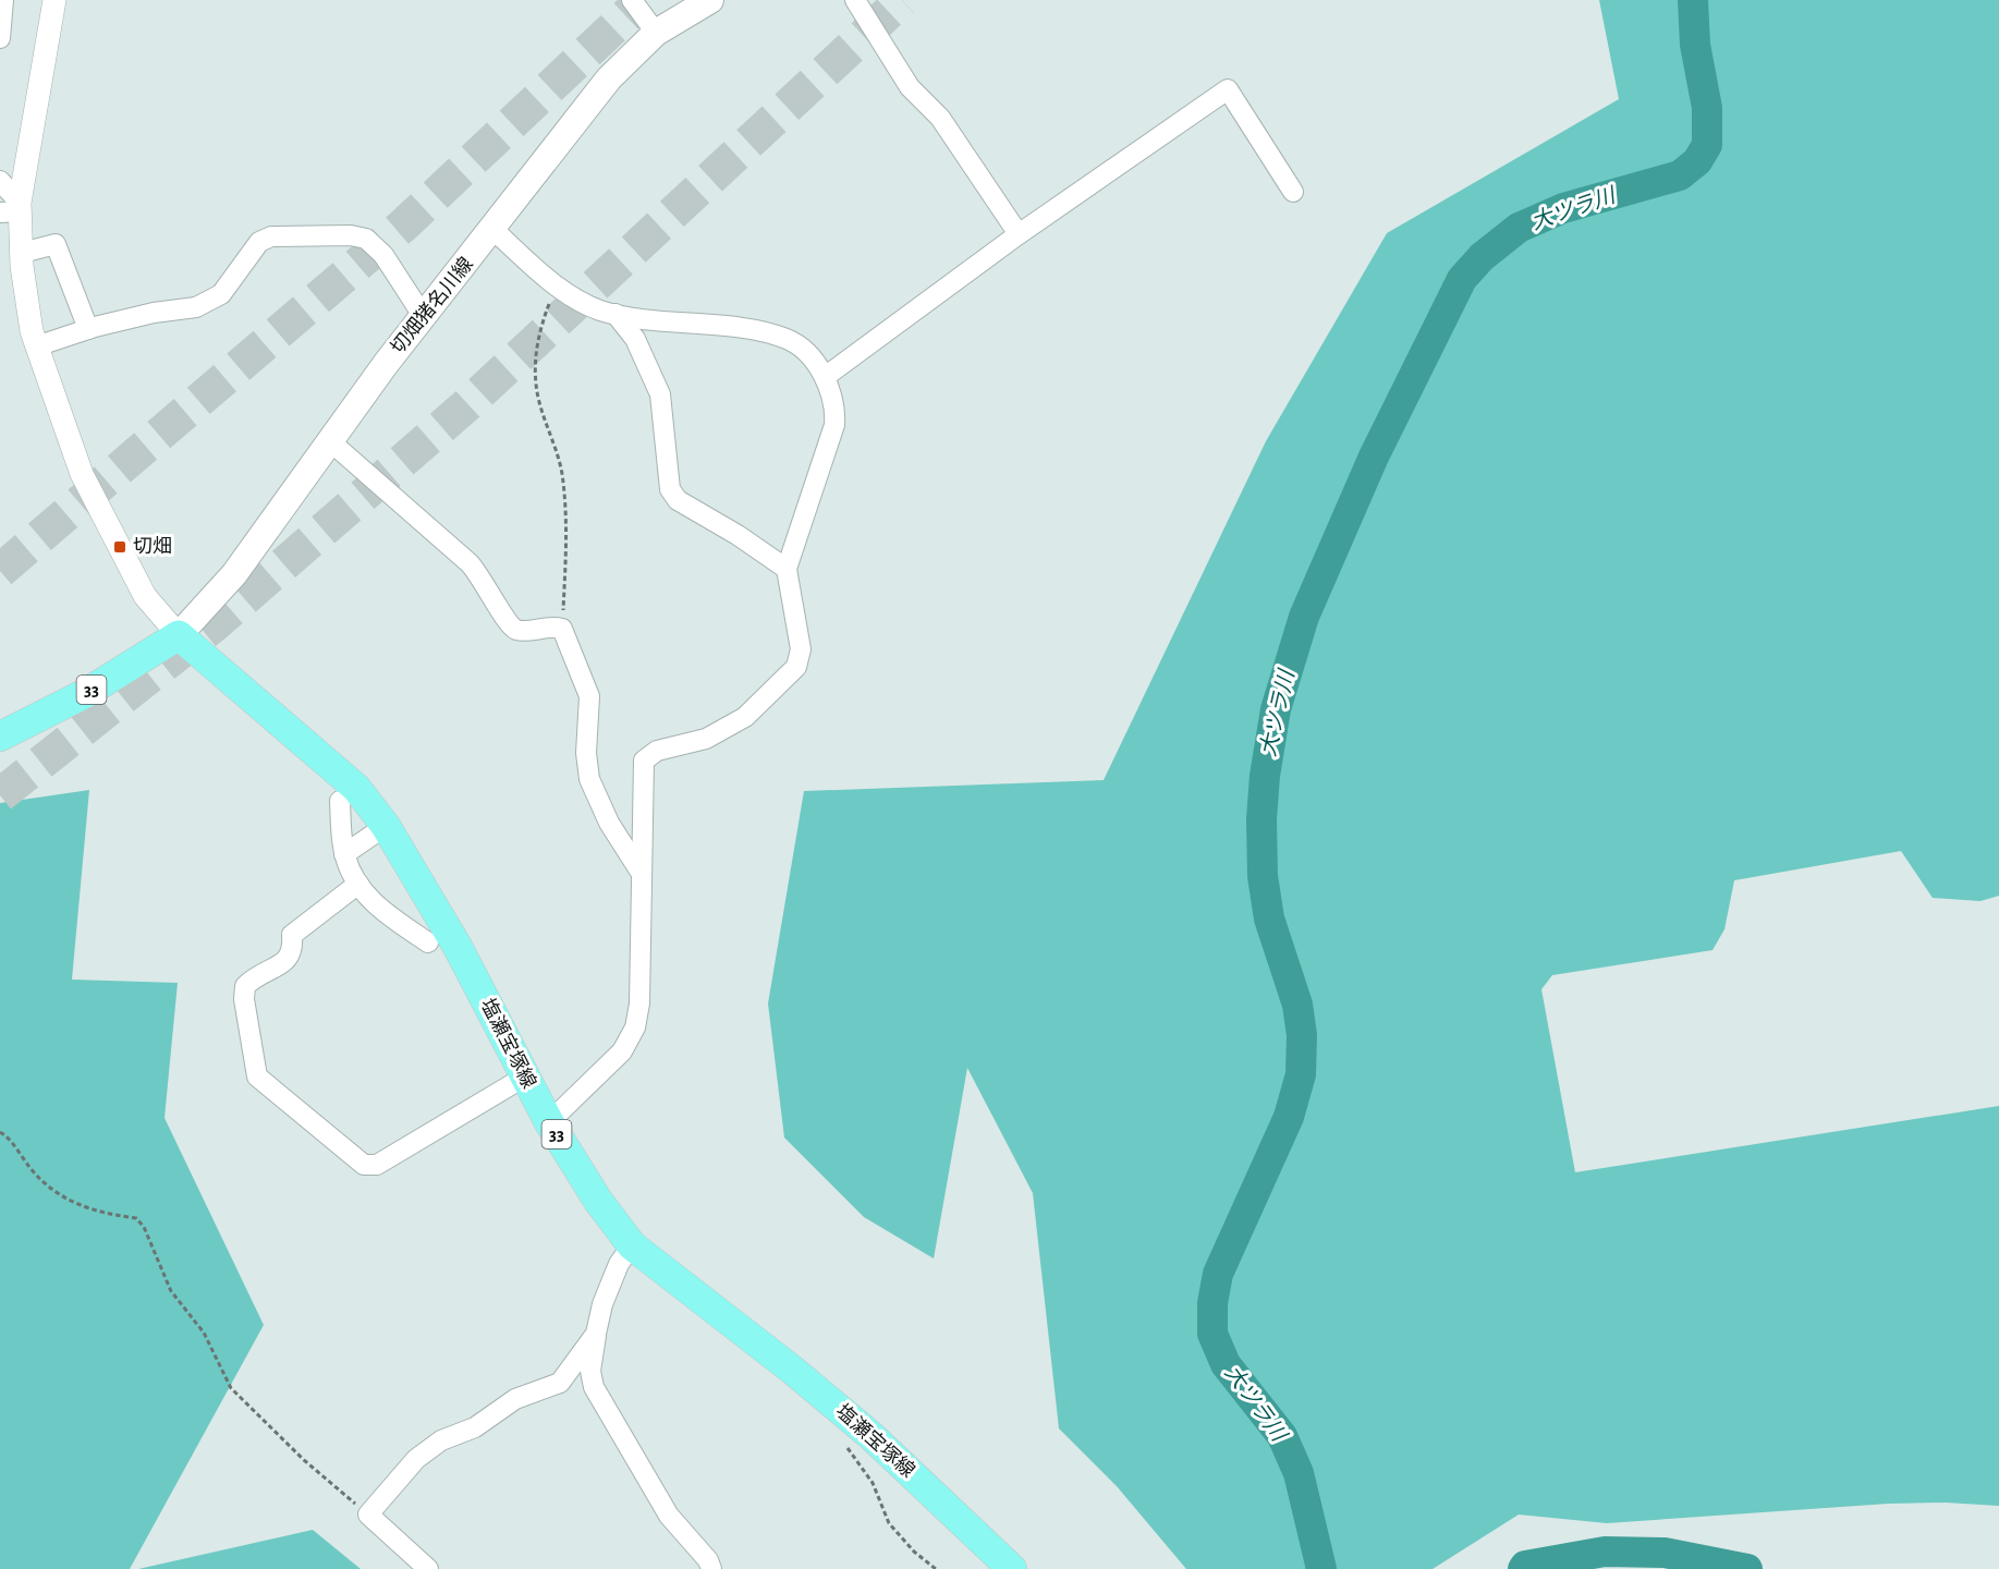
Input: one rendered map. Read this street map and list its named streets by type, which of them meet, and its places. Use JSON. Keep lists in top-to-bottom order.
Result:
{
  "streets": {
    "main road": ["切畑猪名川線", "33", "塩瀬宝塚線"]
  },
  "crossings": [
    ["切畑猪名川線", "33"],
    ["切畑猪名川線", "塩瀬宝塚線"],
    ["33", "塩瀬宝塚線"]
  ],
  "water": ["大ツラ川"],
  "places": {
    "transit": ["切畑"]
  }
}
